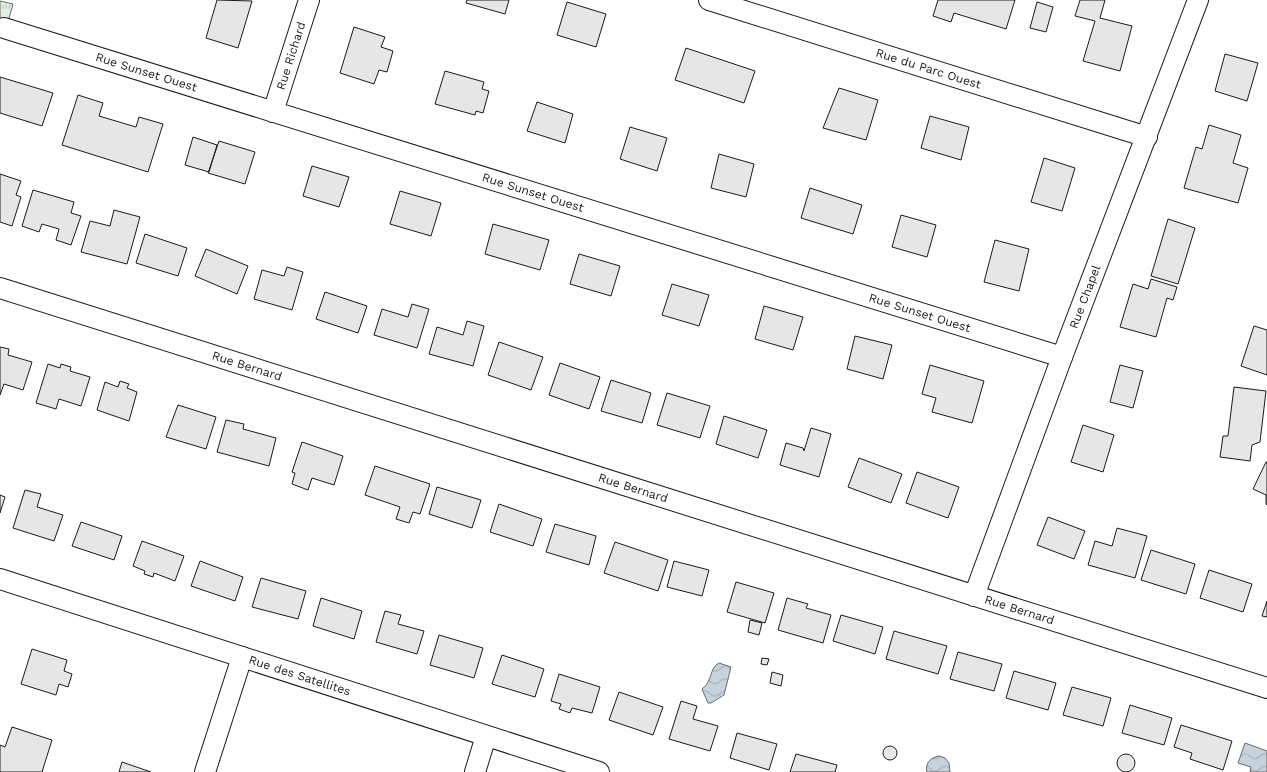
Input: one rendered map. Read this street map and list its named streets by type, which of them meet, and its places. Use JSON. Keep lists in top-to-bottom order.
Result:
{
  "streets": {
    "street": [
      "Rue Richard",
      "Rue du Parc Ouest",
      "Rue Sunset Ouest",
      "Rue Chapel",
      "Rue Bernard",
      "Rue des Satellites"
    ]
  },
  "crossings": [
    ["Rue Richard", "Rue Sunset Ouest"],
    ["Rue du Parc Ouest", "Rue Chapel"],
    ["Rue Sunset Ouest", "Rue Chapel"],
    ["Rue Chapel", "Rue Bernard"]
  ]
}
